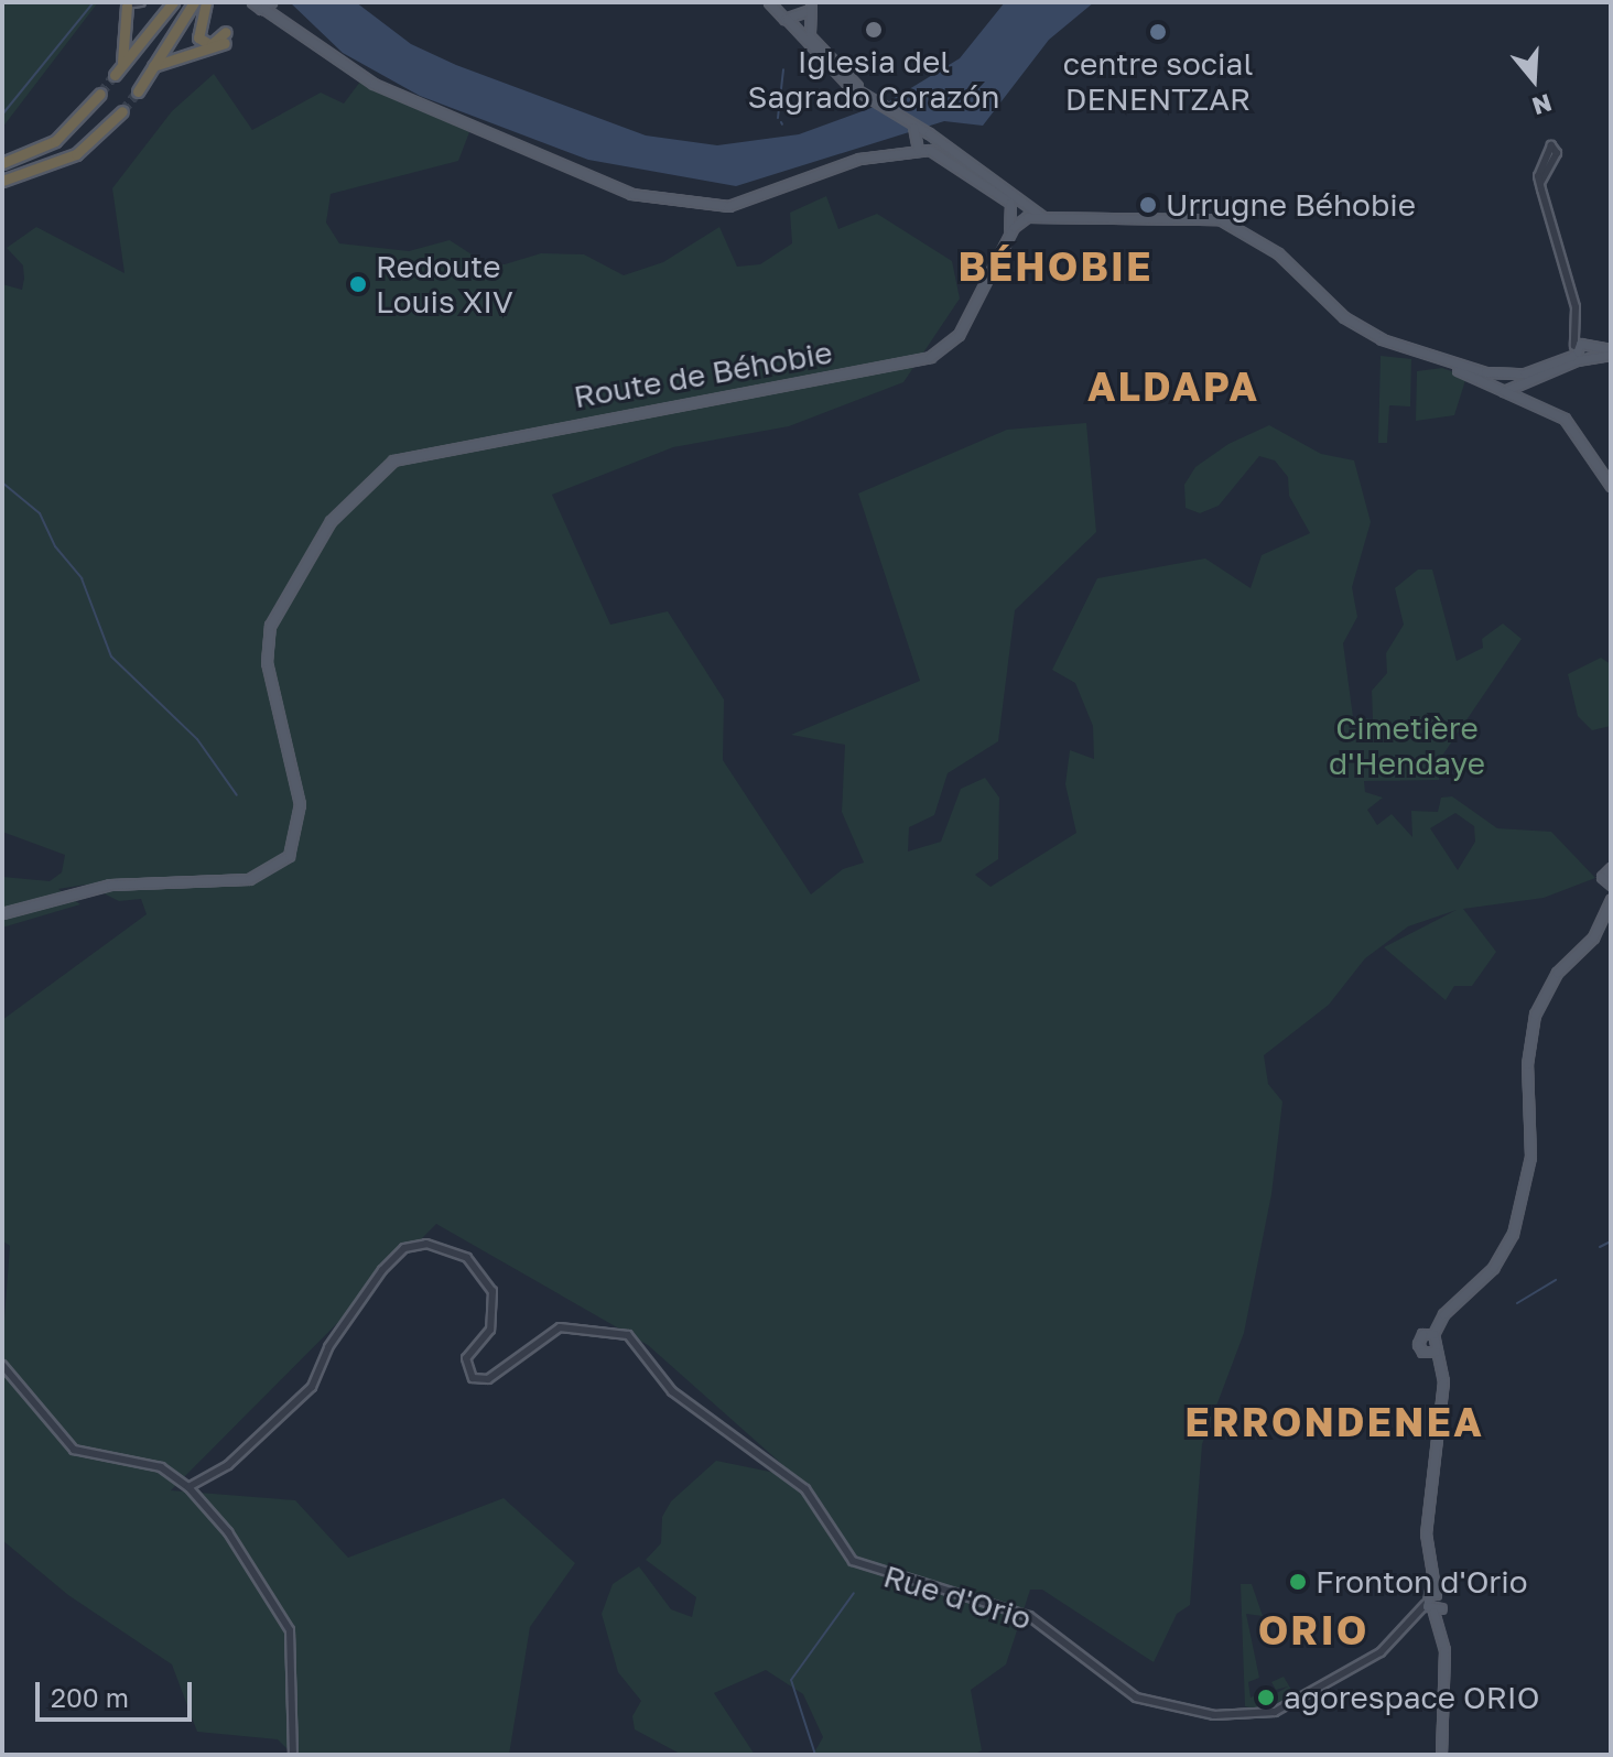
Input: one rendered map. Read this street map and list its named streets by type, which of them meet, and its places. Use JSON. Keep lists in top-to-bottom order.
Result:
{
  "streets": {
    "main road": ["Route de Béhobie"],
    "street": ["Rue d'Orio"]
  },
  "districts": [
    "BÉHOBIE",
    "ALDAPA",
    "ERRONDENEA",
    "ORIO"
  ],
  "parks": ["Cimetière d'Hendaye"],
  "places": [
    "Iglesia del Sagrado Corazón",
    "centre social DENENTZAR",
    "Urrugne Béhobie",
    "Redoute Louis XIV",
    "Fronton d'Orio",
    "agorespace ORIO"
  ],
  "scale_bar": "200 m",
  "north": "bottom"
}
